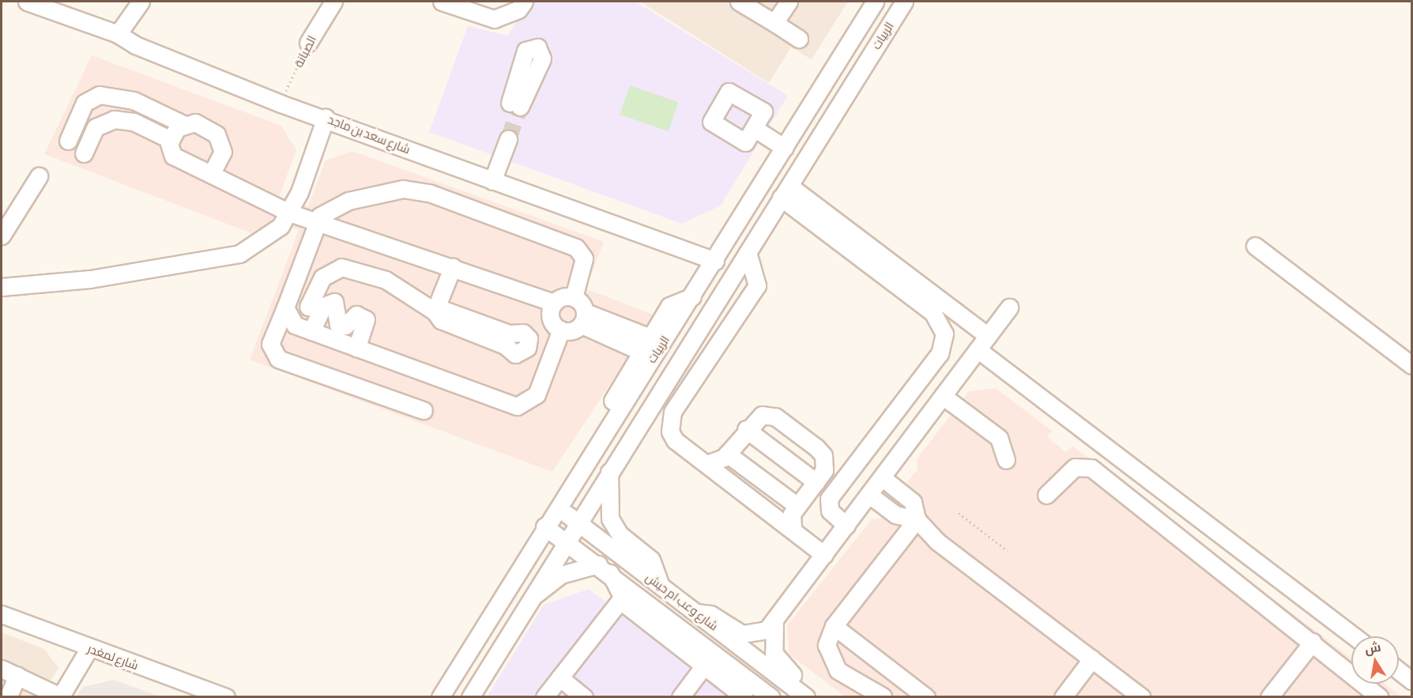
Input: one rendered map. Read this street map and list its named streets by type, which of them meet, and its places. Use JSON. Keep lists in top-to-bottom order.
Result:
{
  "streets": {
    "street": [
      "الربيات",
      "الصبانة",
      "شارع سعد بن ماجد",
      "شارع وعب ام حيش",
      "شارع لمغدر"
    ]
  },
  "crossings": [
    ["الربيات", "شارع سعد بن ماجد"],
    ["الربيات", "شارع وعب ام حيش"],
    ["الصبانة", "شارع سعد بن ماجد"]
  ],
  "north": "top"
}
